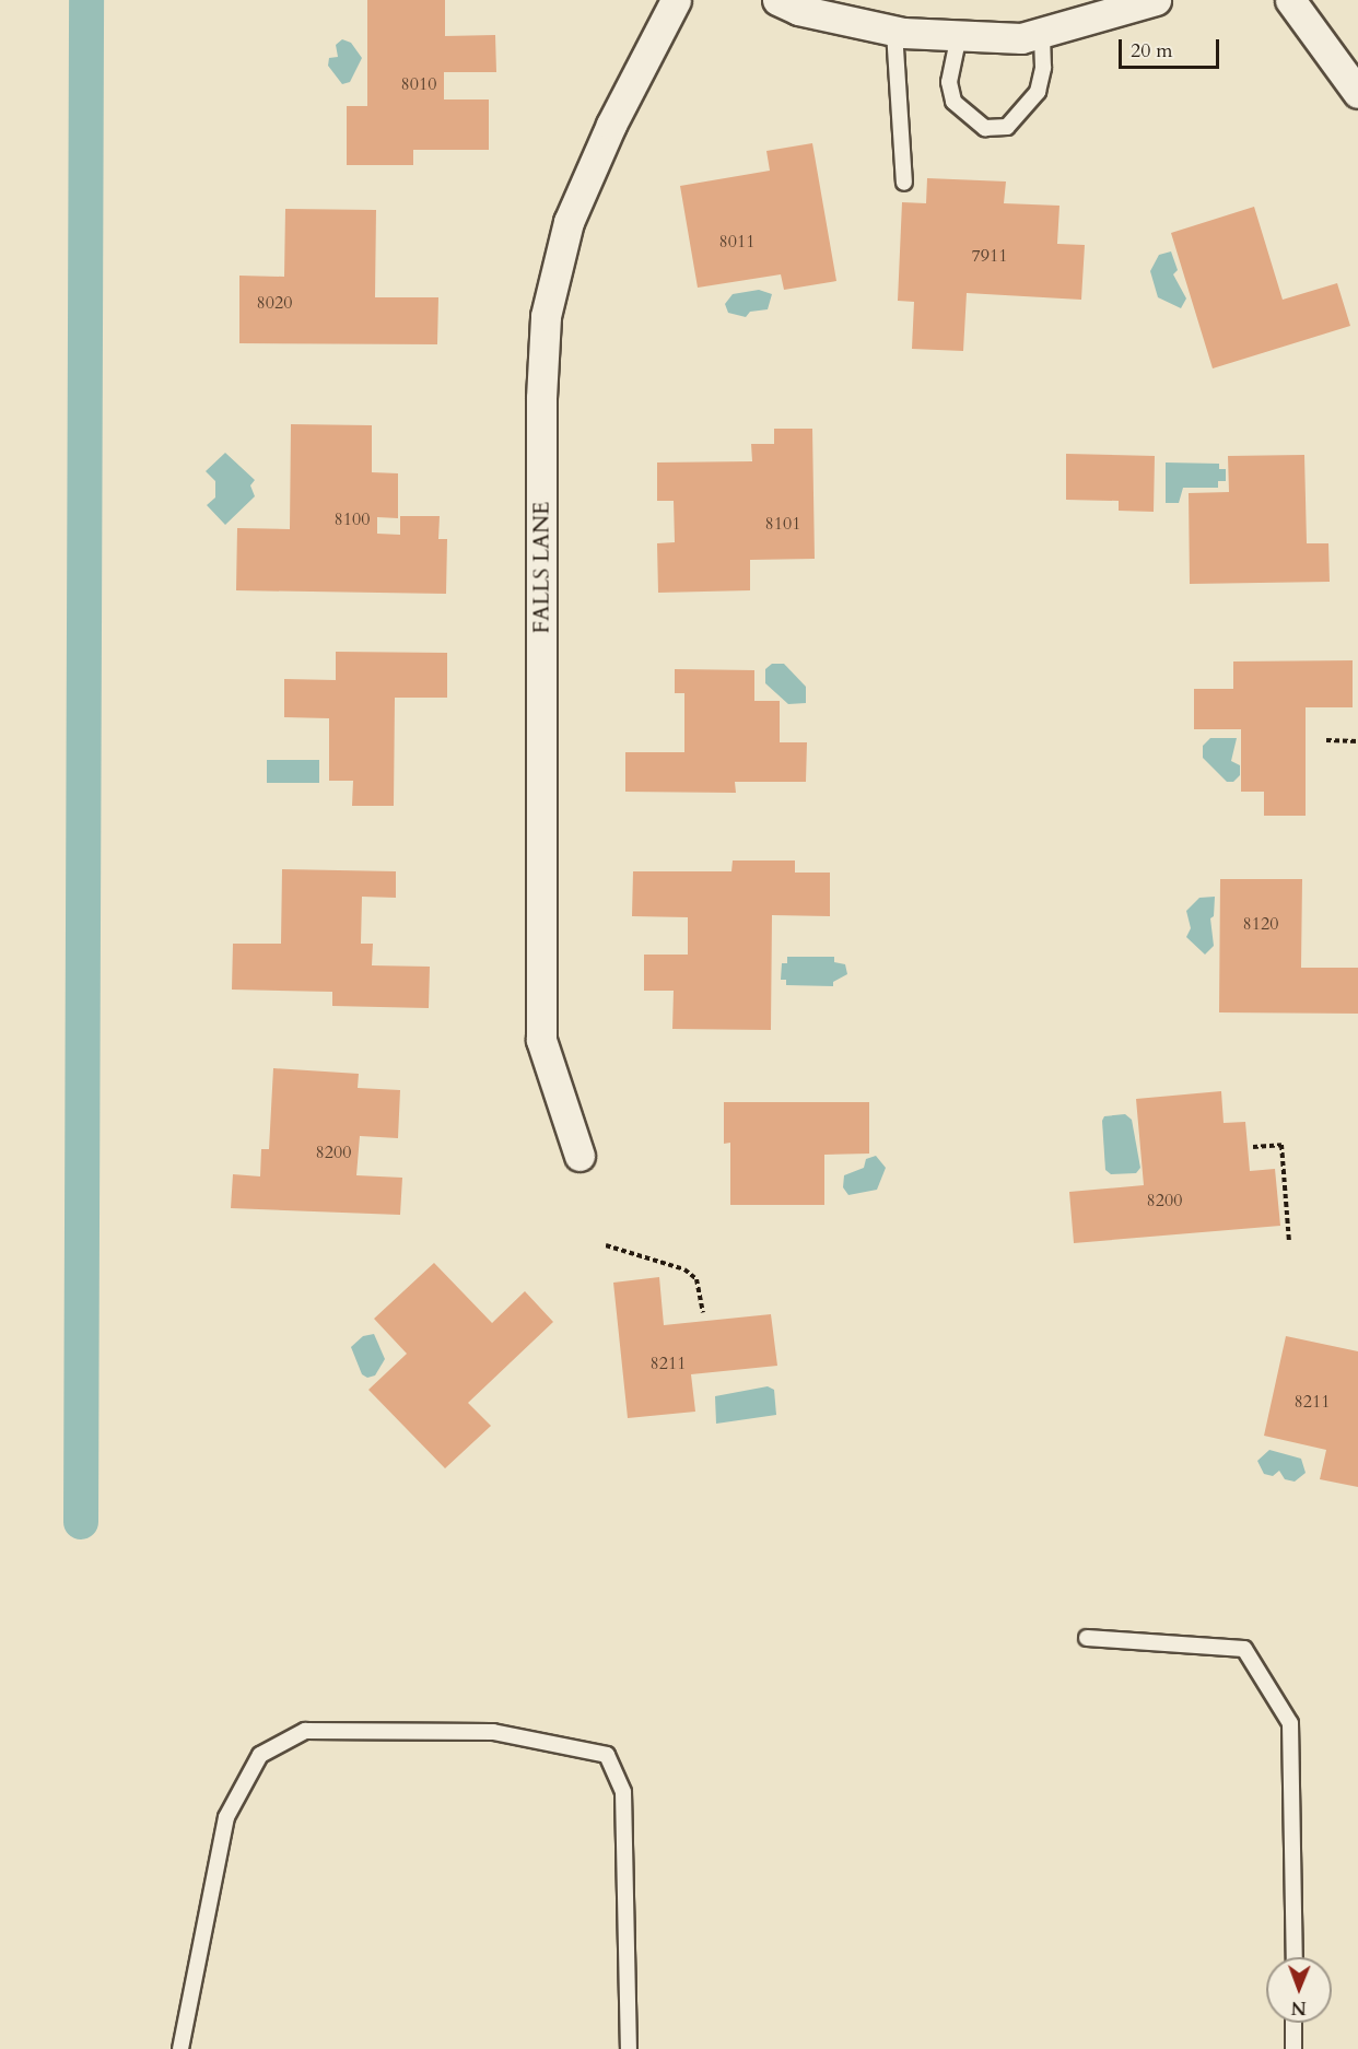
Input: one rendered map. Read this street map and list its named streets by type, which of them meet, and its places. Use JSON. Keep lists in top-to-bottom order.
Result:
{
  "streets": {
    "street": ["FALLS LANE"]
  },
  "house_numbers": [
    "8010",
    "8011",
    "7911",
    "8020",
    "8100",
    "8101",
    "8120",
    "8200",
    "8200",
    "8211",
    "8211"
  ],
  "scale_bar": "20 m",
  "north": "bottom"
}
